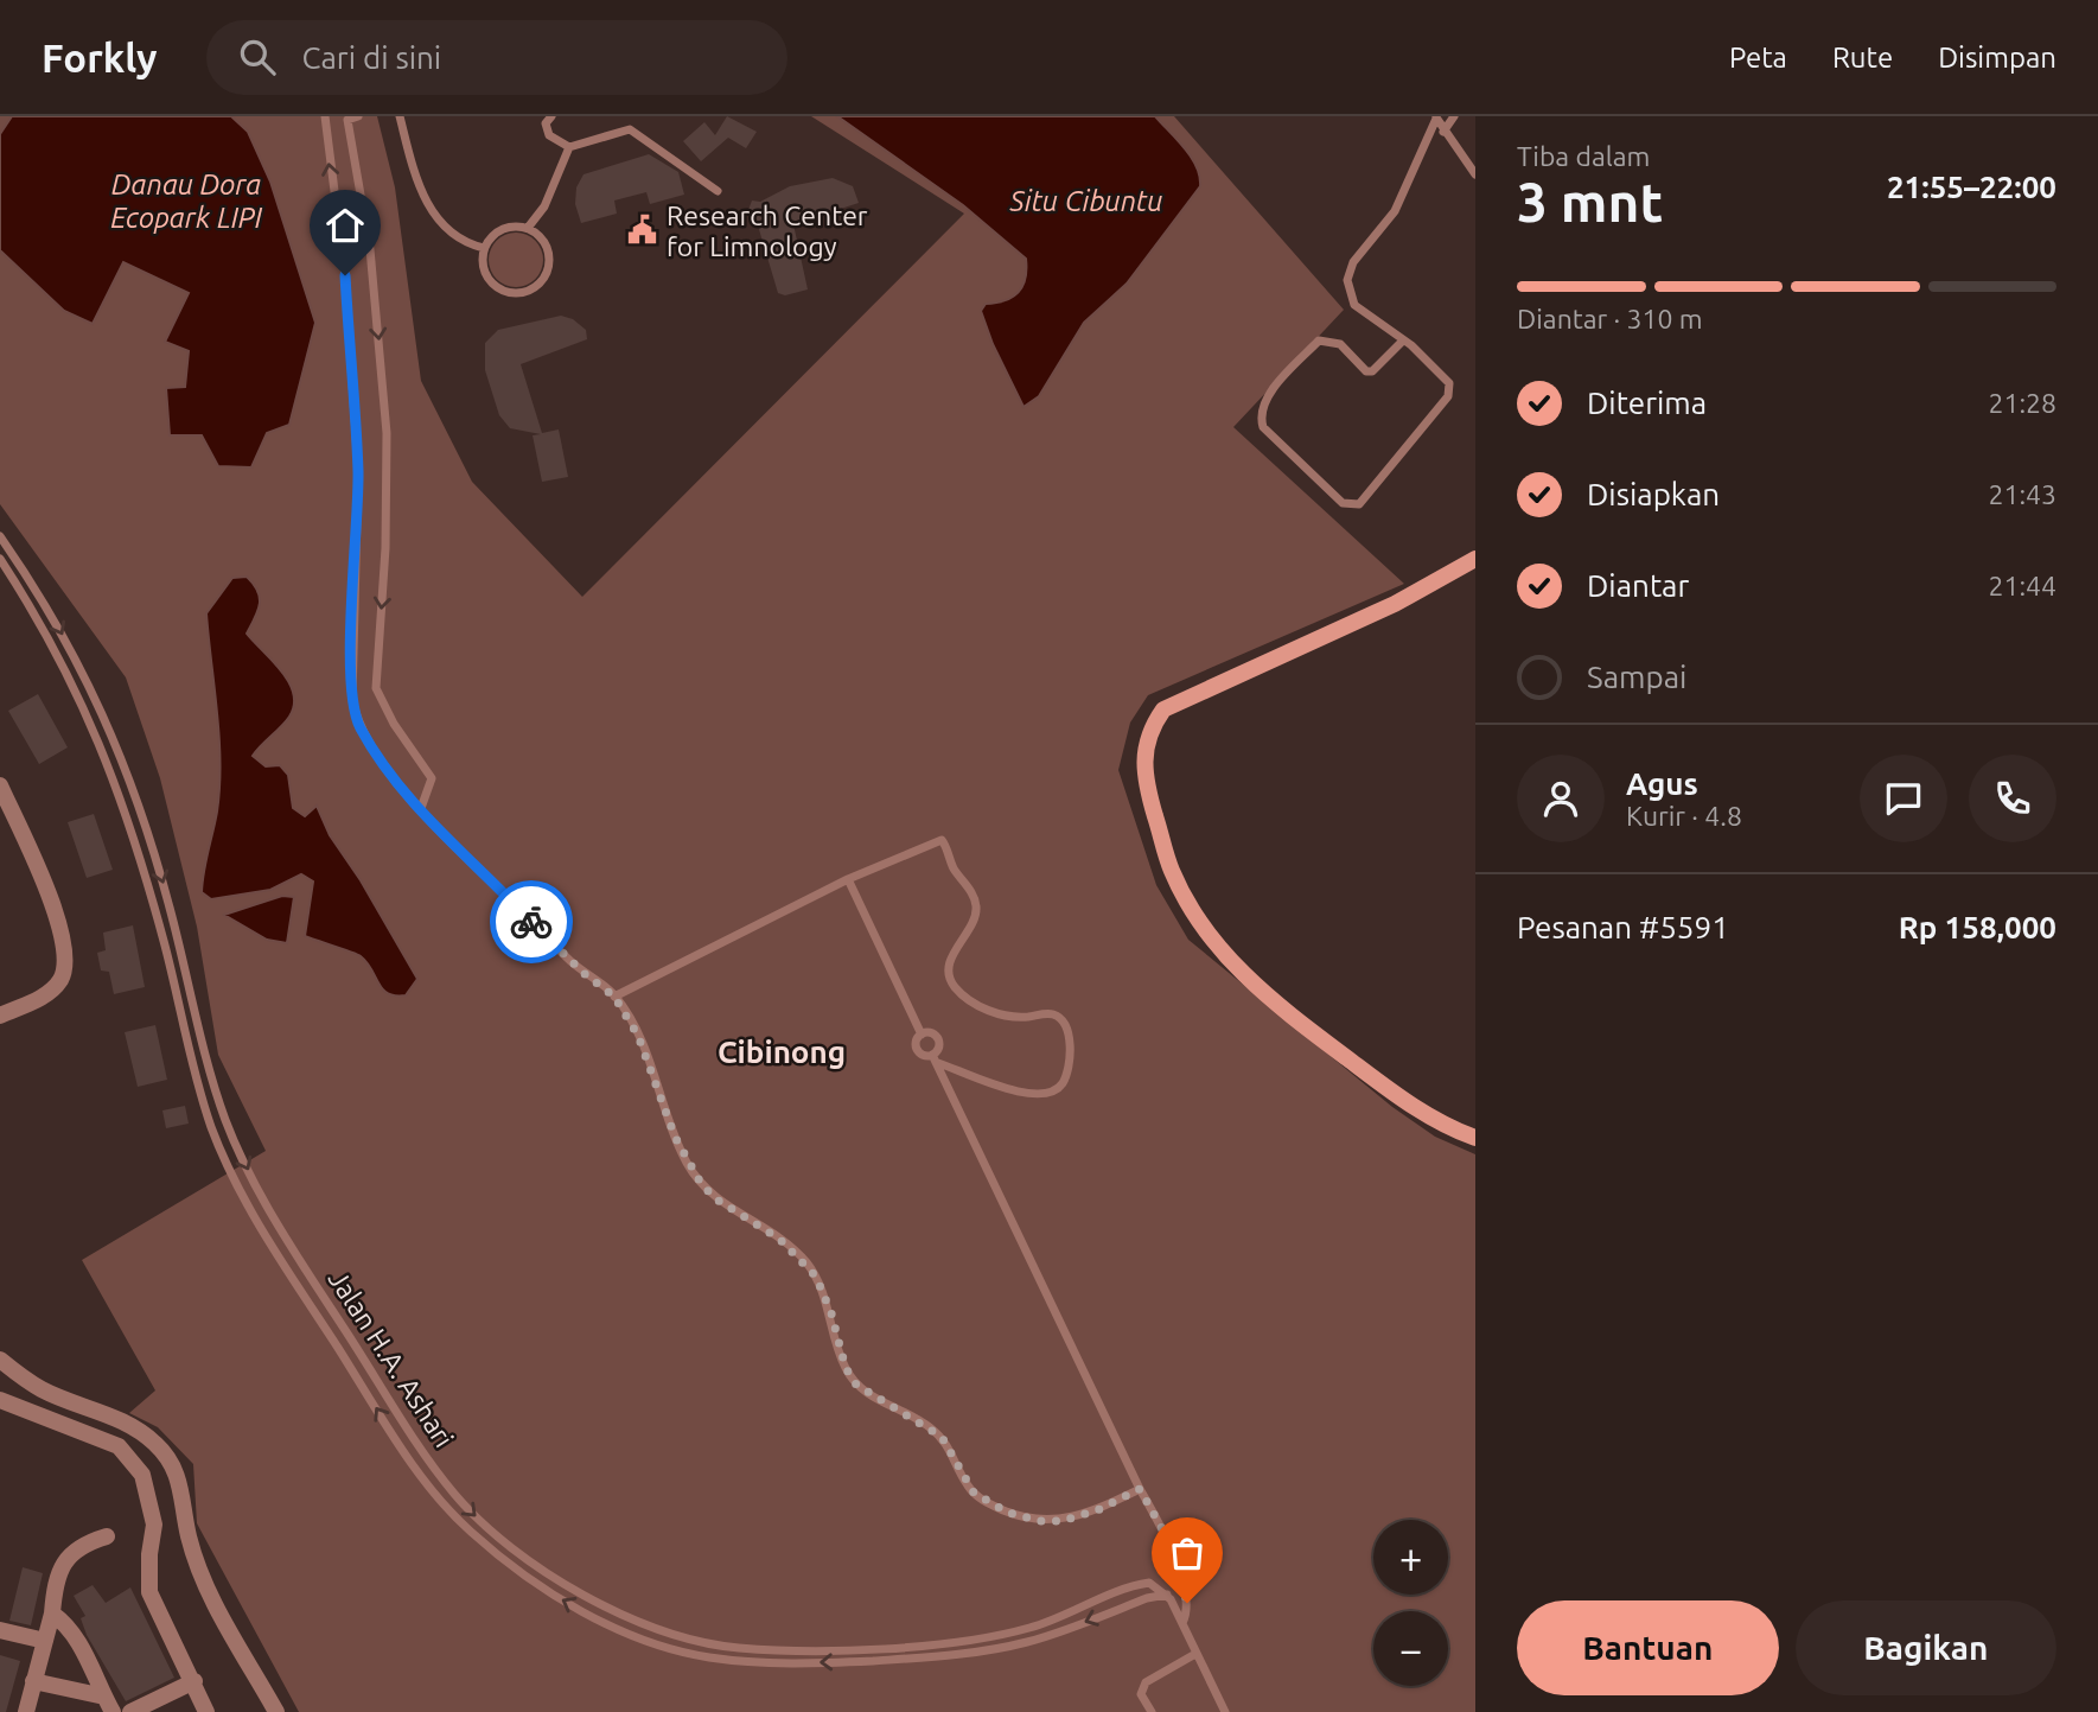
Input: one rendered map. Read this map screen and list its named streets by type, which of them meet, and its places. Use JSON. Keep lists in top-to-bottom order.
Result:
{
  "streets": {
    "lane": ["Jalan H.A. Ashari"]
  },
  "districts": ["Cibinong"],
  "water": ["Danau Dora Ecopark LIPI", "Situ Cibuntu"],
  "places": {
    "public building": ["Research Center for Limnology"]
  },
  "page": {
    "header": "Forkly",
    "search": "Cari di sini",
    "nav": ["Peta", "Rute", "Disimpan"],
    "heading": ["3 mnt", "Tiba dalam", "21:55–22:00"],
    "panel": [
      "Agus",
      "Kurir · 4.8",
      "Pesanan #5591",
      "Rp 158,000"
    ],
    "bar": "Diantar · 310 m",
    "list": [
      ["Diterima", "21:28"],
      ["Disiapkan", "21:43"],
      ["Diantar", "21:44"],
      "Sampai"
    ],
    "map_buttons": ["+", "−"],
    "buttons": ["Bantuan", "Bagikan"]
  }
}
